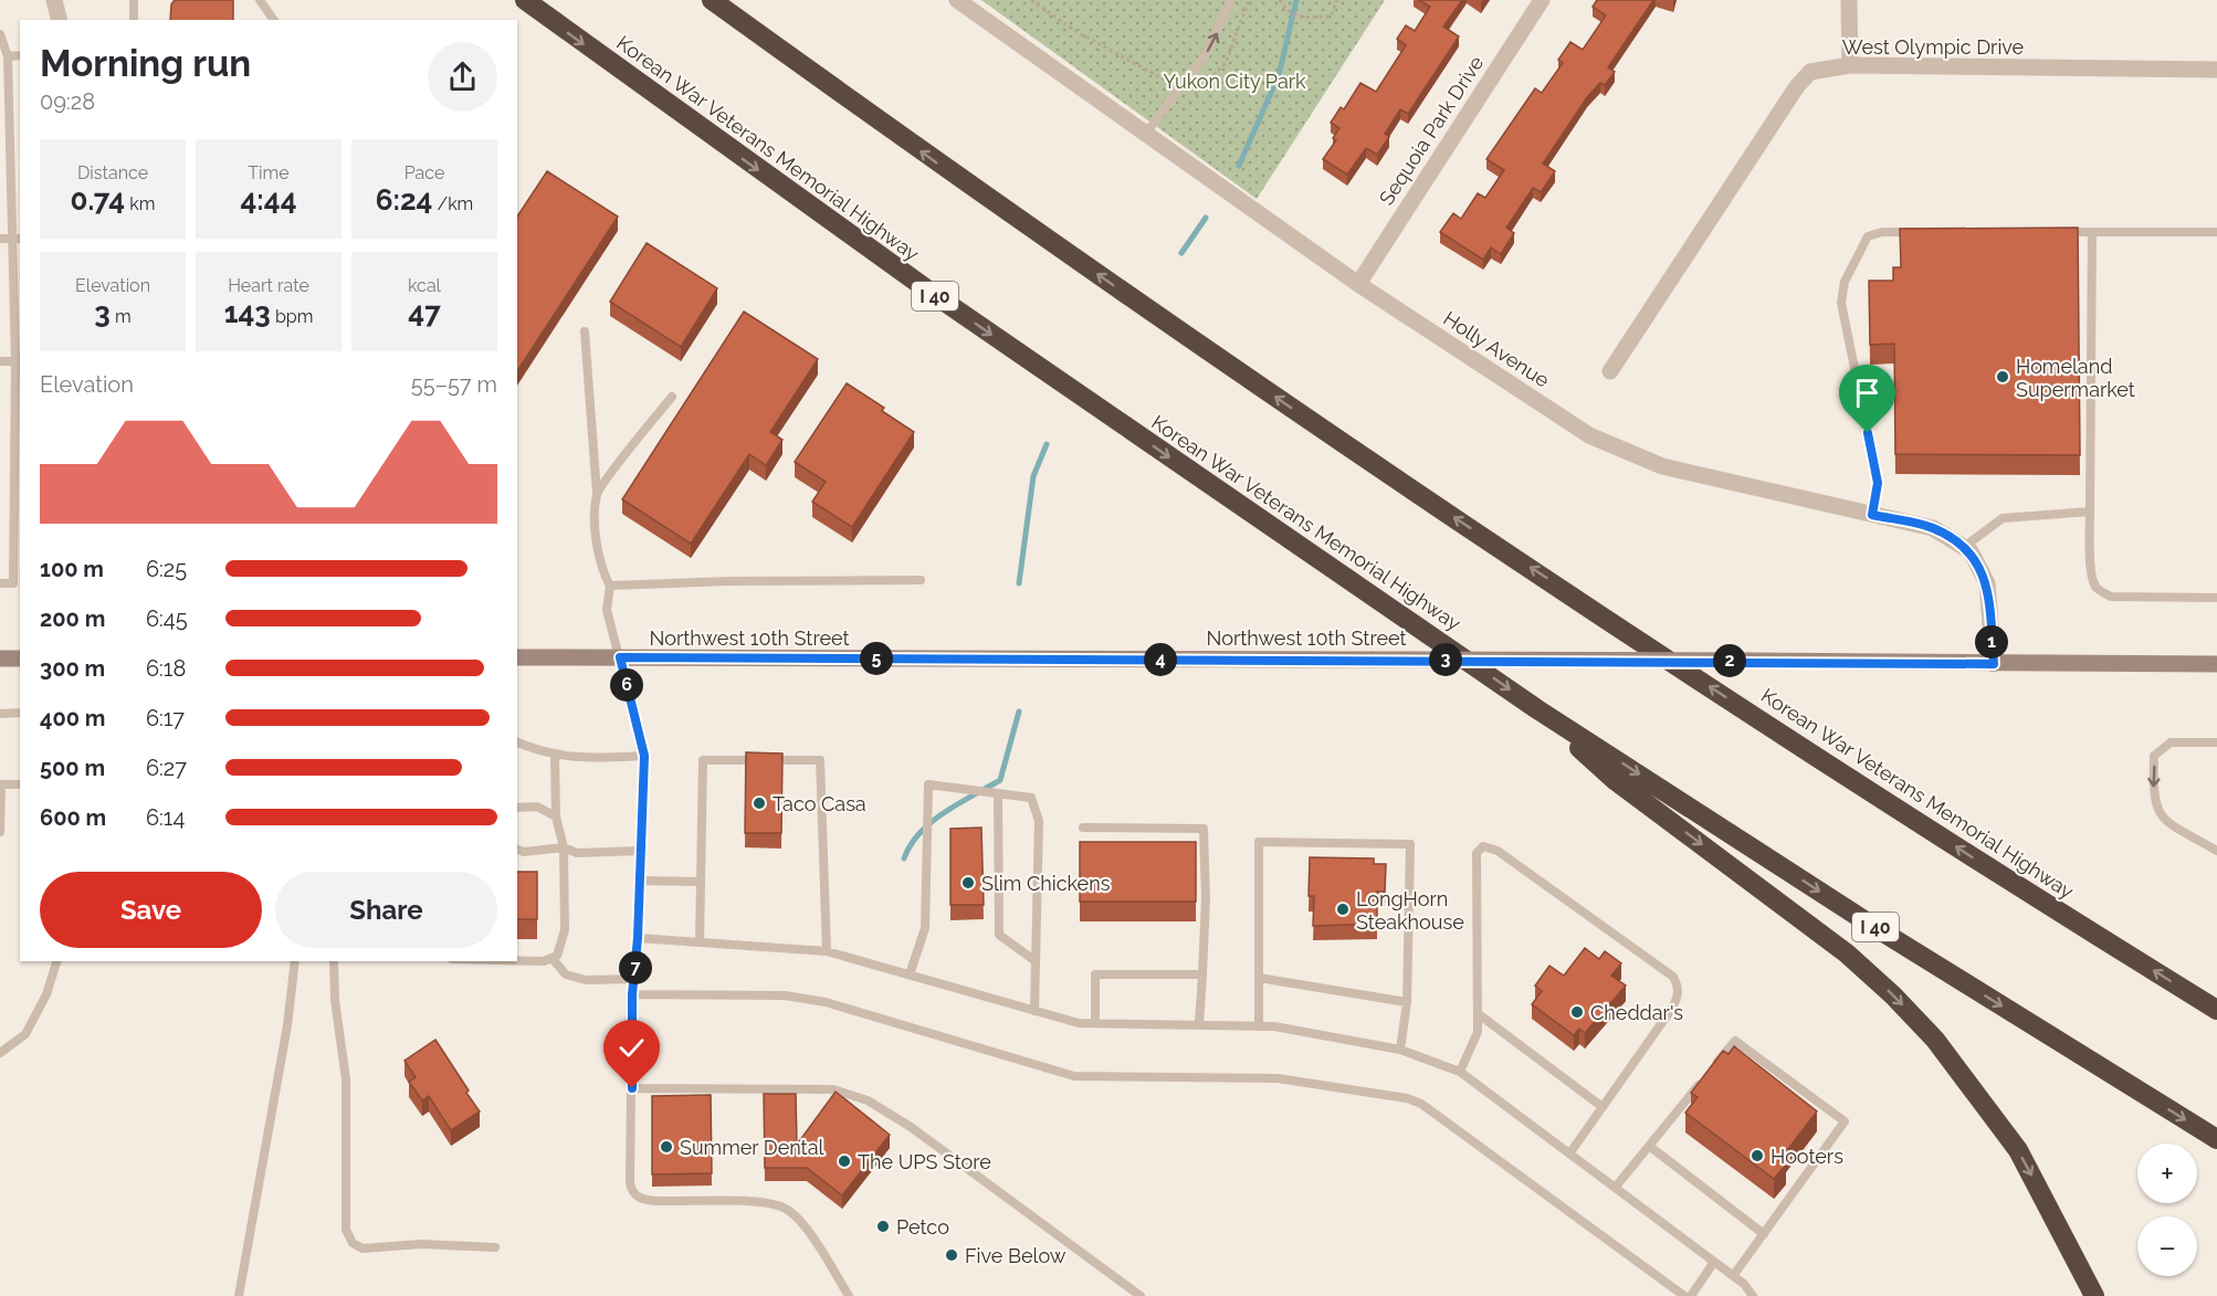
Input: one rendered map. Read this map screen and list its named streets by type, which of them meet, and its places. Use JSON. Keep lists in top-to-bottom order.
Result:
{
  "streets": {
    "highway": ["Korean War Veterans Memorial Highway", "I 40"],
    "main road": ["Northwest 10th Street"],
    "street": ["West Olympic Drive", "Sequoia Park Drive", "Holly Avenue"]
  },
  "crossings": [
    ["Sequoia Park Drive", "Holly Avenue"],
    ["Holly Avenue", "Northwest 10th Street"]
  ],
  "parks": ["Yukon City Park"],
  "places": [
    "Homeland Supermarket",
    "Taco Casa",
    "Slim Chickens",
    "LongHorn Steakhouse",
    "Cheddar's",
    "Summer Dental",
    "Hooters",
    "The UPS Store",
    "Petco",
    "Five Below"
  ],
  "page": {
    "heading": ["Morning run", "09:28"],
    "stats": [
      ["Distance", "0.74 km"],
      ["Time", "4:44"],
      ["Pace", "6:24 /km"],
      ["Elevation", "3 m"],
      ["Heart rate", "143 bpm"],
      ["kcal", "47"]
    ],
    "chart": ["Elevation", "55–57 m"],
    "list": [
      {
        "name": "100 m",
        "note": "6:25"
      },
      {
        "name": "200 m",
        "note": "6:45"
      },
      {
        "name": "300 m",
        "note": "6:18"
      },
      {
        "name": "400 m",
        "note": "6:17"
      },
      {
        "name": "500 m",
        "note": "6:27"
      },
      {
        "name": "600 m",
        "note": "6:14"
      }
    ],
    "pins": [
      "1",
      "5",
      "3",
      "4",
      "2",
      "6",
      "7"
    ],
    "buttons": ["Save", "Share"],
    "map_buttons": ["+", "−"]
  }
}
